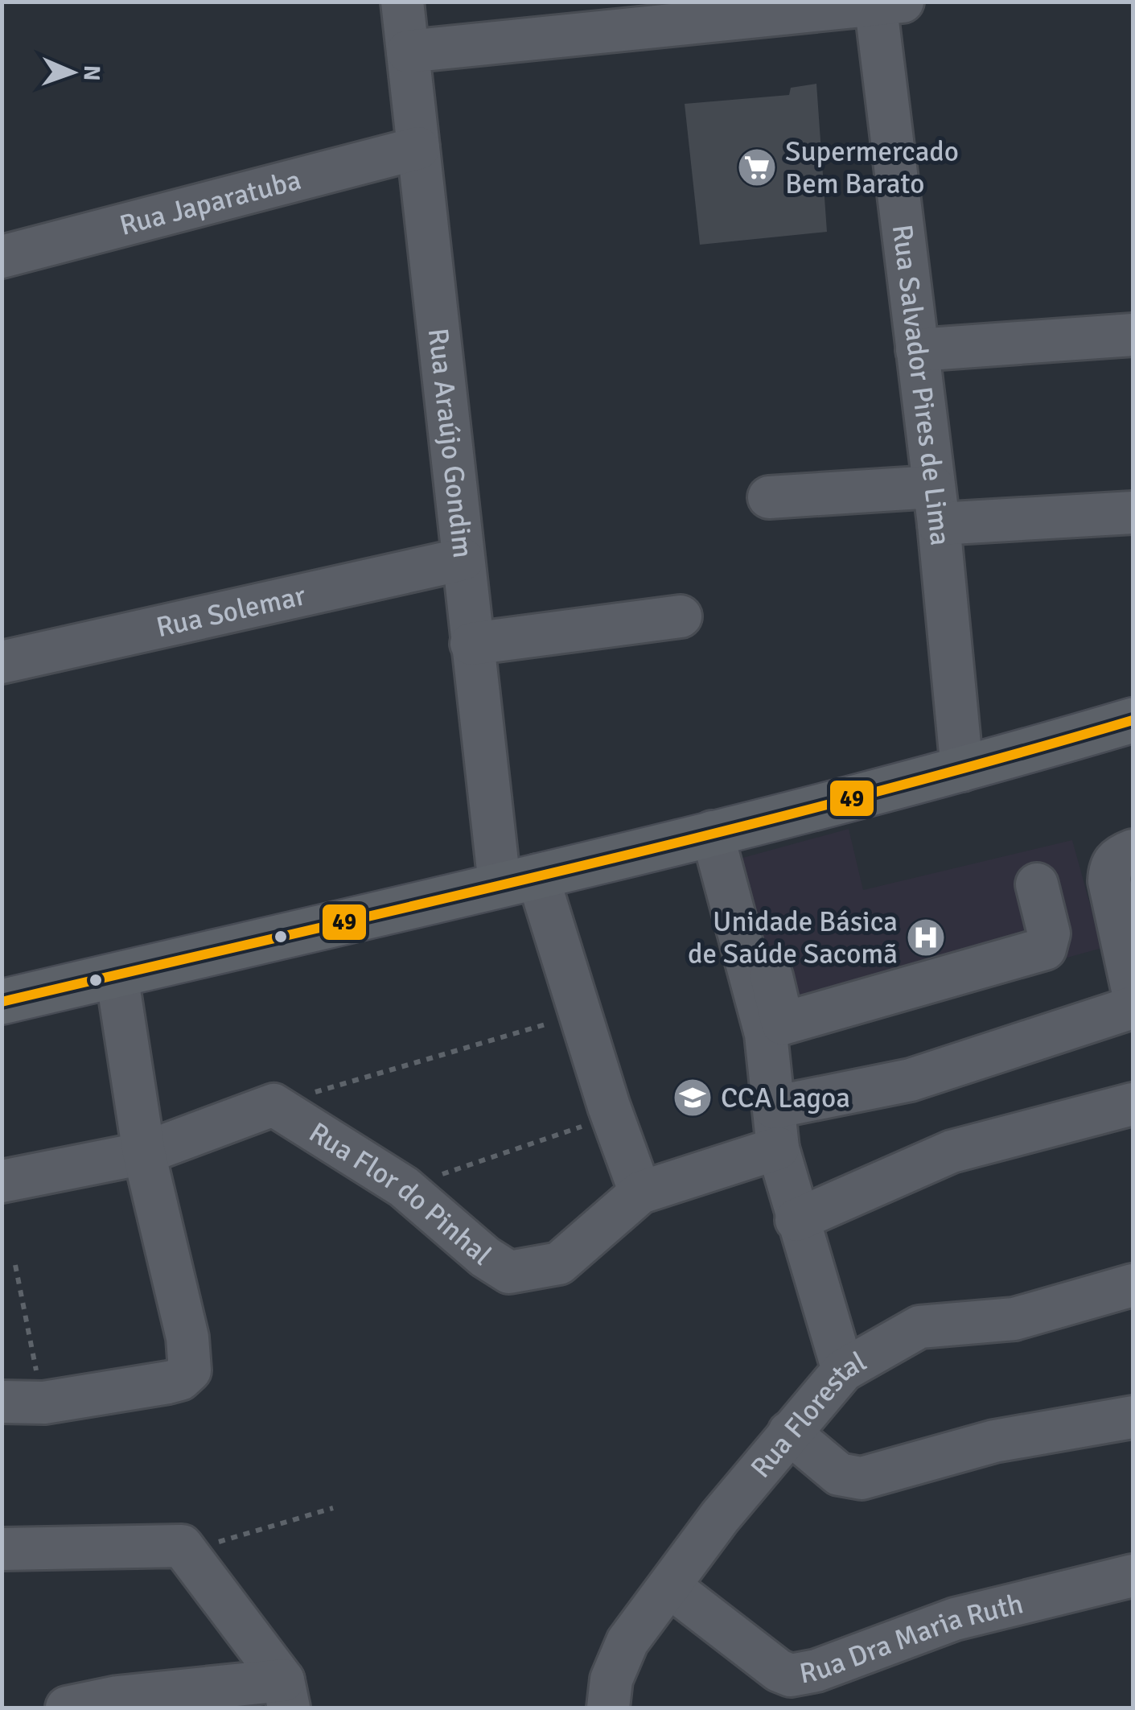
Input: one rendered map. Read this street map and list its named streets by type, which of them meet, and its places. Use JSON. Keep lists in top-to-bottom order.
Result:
{
  "streets": {
    "street": [
      "Rua Japaratuba",
      "Rua Salvador Pires de Lima",
      "Rua Araújo Gondim",
      "Rua Solemar",
      "Rua Flor do Pinhal",
      "Rua Florestal",
      "Rua Dra Maria Ruth"
    ]
  },
  "crossings": [
    ["Rua Japaratuba", "Rua Araújo Gondim"],
    ["Rua Araújo Gondim", "Rua Solemar"],
    ["Rua Araújo Gondim", "Rua Flor do Pinhal"],
    ["Rua Florestal", "Rua Dra Maria Ruth"]
  ],
  "places": {
    "supermarket": ["Supermercado Bem Barato"],
    "hospital": ["Unidade Básica de Saúde Sacomã"],
    "school or university": ["CCA Lagoa"]
  },
  "lines": ["transit line 49"],
  "north": "right"
}
